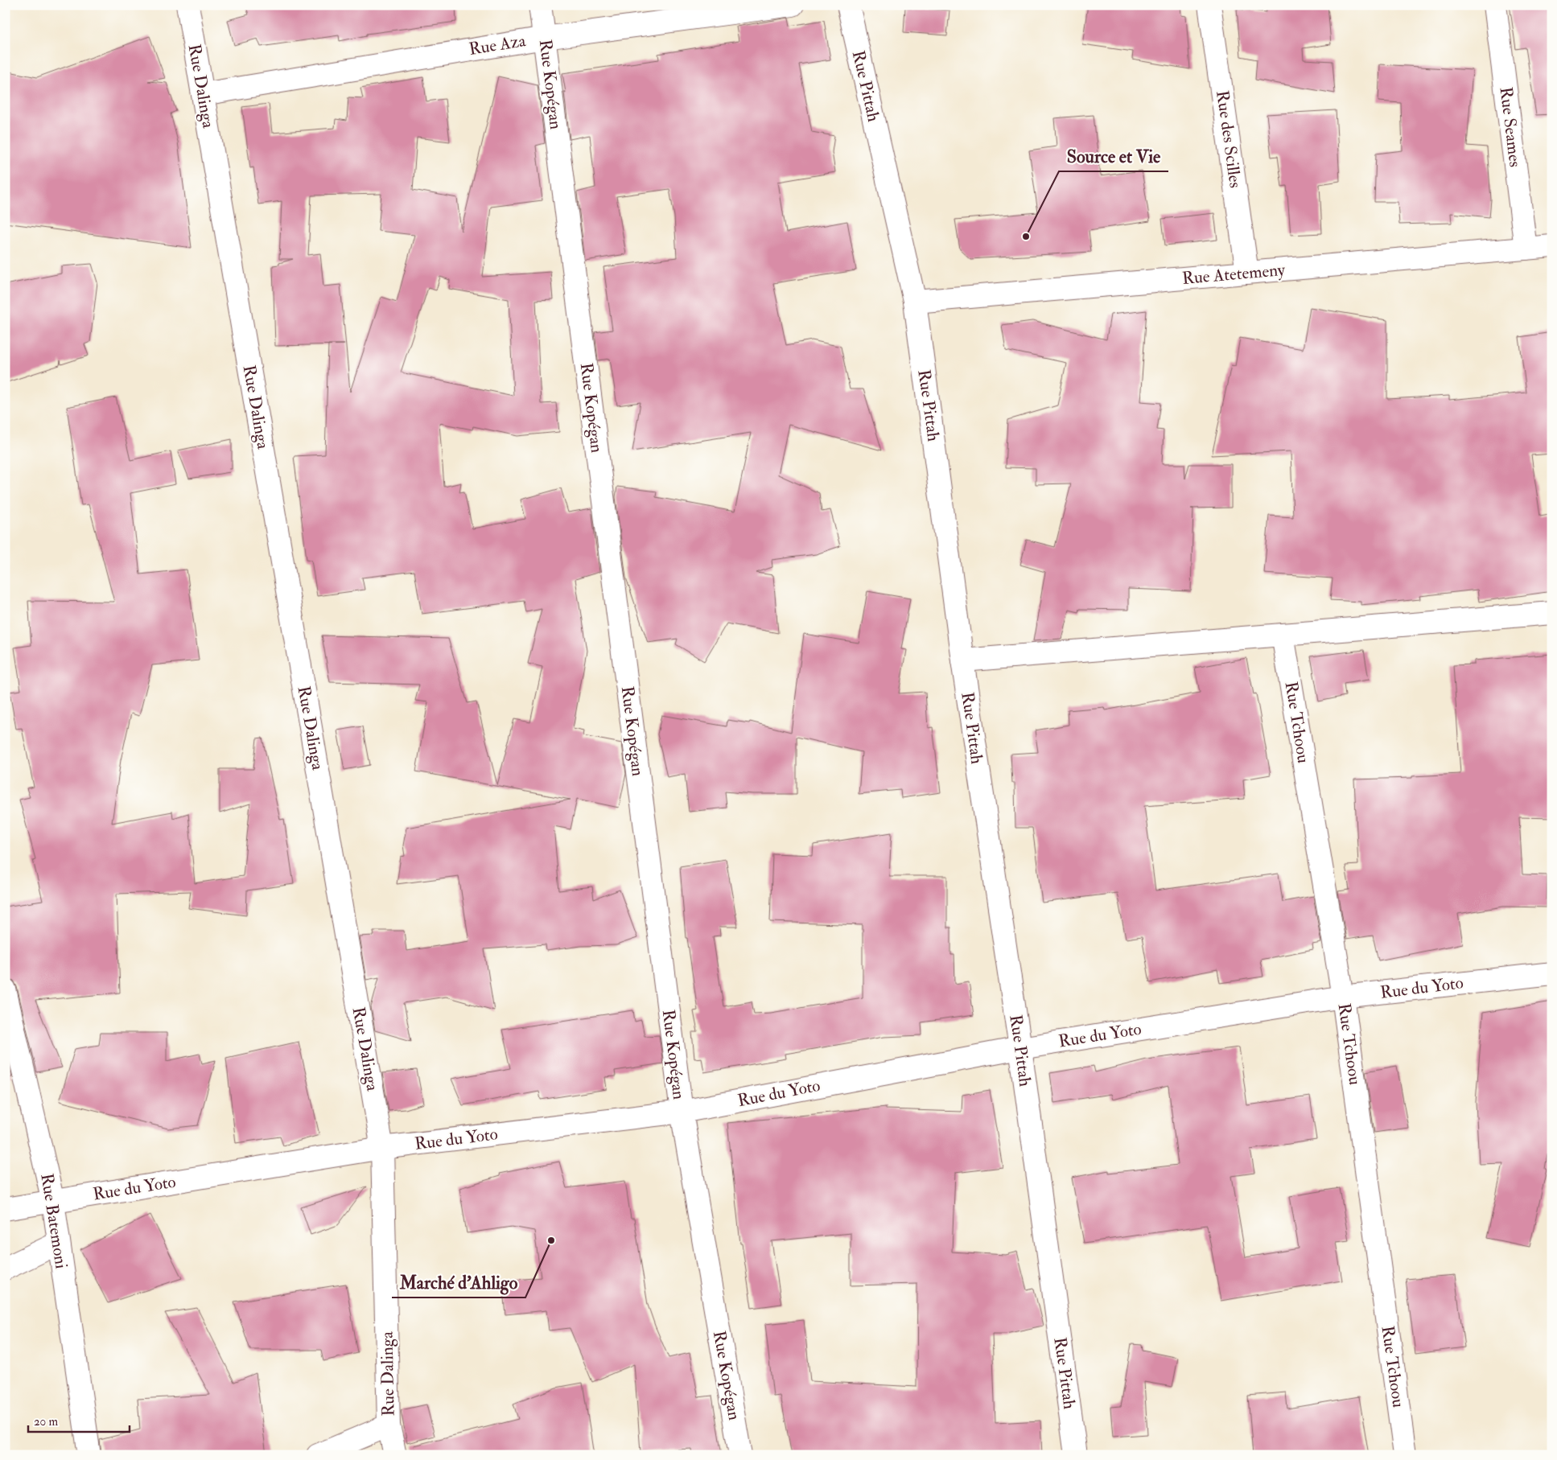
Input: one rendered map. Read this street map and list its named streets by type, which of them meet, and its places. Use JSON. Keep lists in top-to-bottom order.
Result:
{
  "streets": {
    "street": [
      "Rue Aza",
      "Rue Kopégan",
      "Rue Dalinga",
      "Rue Pittah",
      "Rue Seames",
      "Rue des Scilles",
      "Rue Atetemeny",
      "Rue Tchoou",
      "Rue du Yoto",
      "Rue Batemoni"
    ]
  },
  "crossings": [
    ["Rue Aza", "Rue Kopégan"],
    ["Rue Aza", "Rue Dalinga"],
    ["Rue Kopégan", "Rue du Yoto"],
    ["Rue Dalinga", "Rue du Yoto"],
    ["Rue Pittah", "Rue Atetemeny"],
    ["Rue Pittah", "Rue du Yoto"],
    ["Rue Seames", "Rue Atetemeny"],
    ["Rue des Scilles", "Rue Atetemeny"],
    ["Rue Tchoou", "Rue du Yoto"],
    ["Rue du Yoto", "Rue Batemoni"]
  ],
  "places": ["Source et Vie", "Marché d'Ahligo"],
  "scale_bar": "20 m"
}
